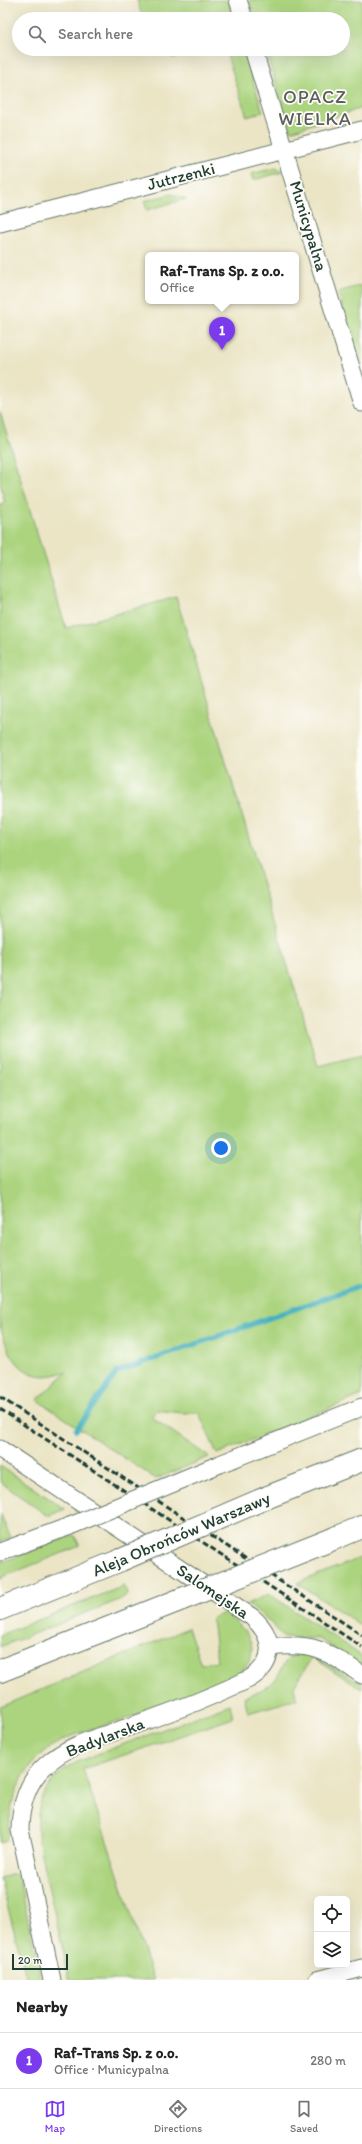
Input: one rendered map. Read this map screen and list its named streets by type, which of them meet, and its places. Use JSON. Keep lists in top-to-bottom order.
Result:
{
  "streets": {
    "main road": ["Aleja Obrońców Warszawy"],
    "street": [
      "Jutrzenki",
      "Municypalna",
      "Salomejska",
      "Badylarska"
    ]
  },
  "crossings": [
    ["Jutrzenki", "Municypalna"],
    ["Salomejska", "Badylarska"]
  ],
  "districts": ["OPACZ WIELKA"],
  "scale_bar": "20 m",
  "page": {
    "search": "Search here",
    "popup": ["Raf-Trans Sp. z o.o.", "Office"],
    "pins": "1",
    "scale": "20 m",
    "heading": "Nearby",
    "list": [
      {
        "mark": "1",
        "name": "Raf-Trans Sp. z o.o.",
        "note": "Office · Municypalna",
        "value": "280 m"
      }
    ],
    "nav": ["Map", "Directions", "Saved"]
  }
}
